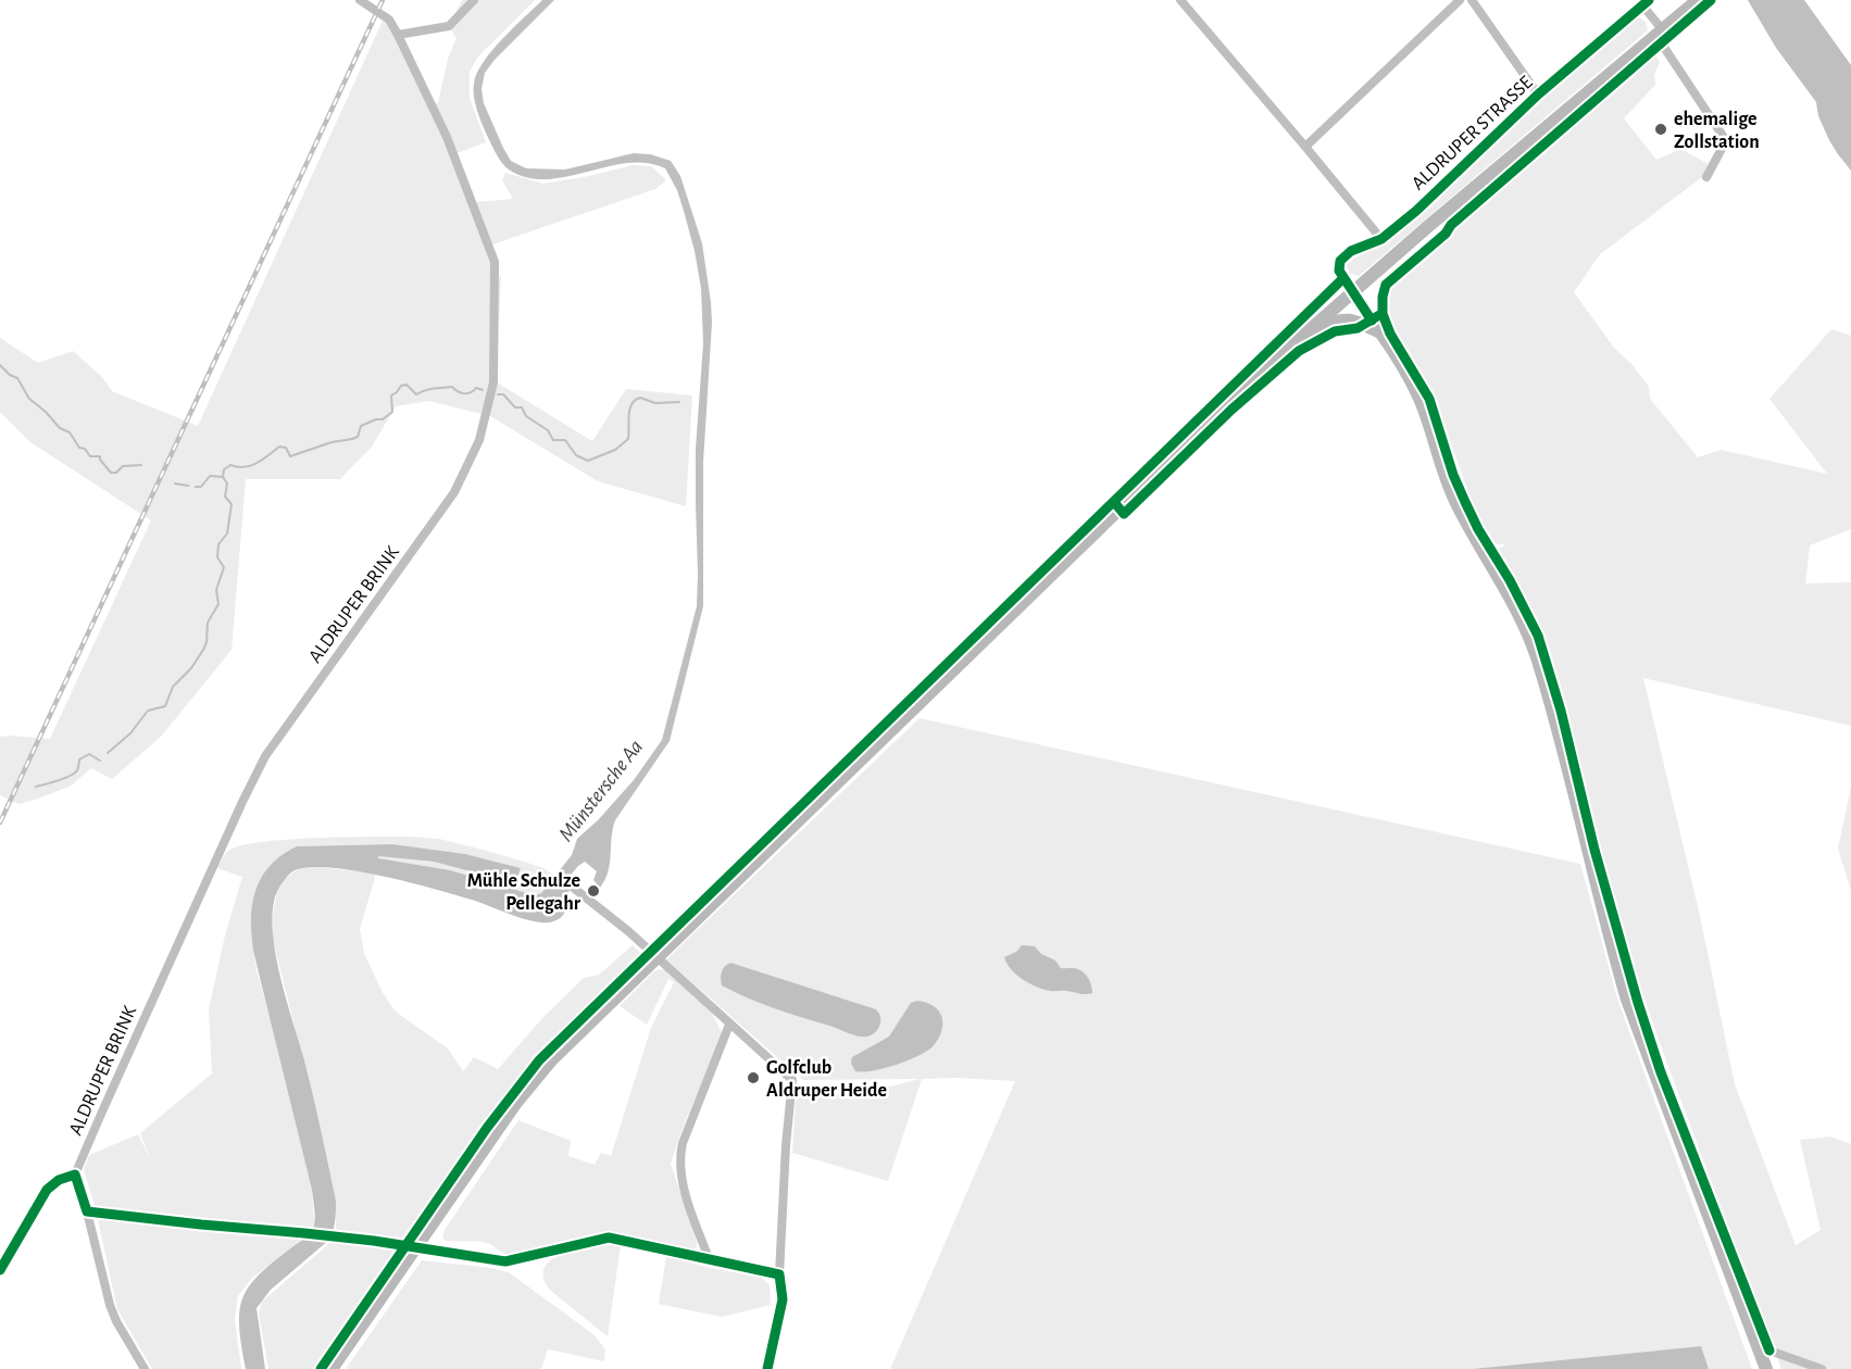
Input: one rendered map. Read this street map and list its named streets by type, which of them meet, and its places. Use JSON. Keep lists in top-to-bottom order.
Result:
{
  "streets": {
    "street": ["ALDRUPER STRASSE", "ALDRUPER BRINK"]
  },
  "water": ["Münstersche Aa"],
  "places": ["ehemalige Zollstation", "Mühle Schulze Pellegahr", "Golfclub Aldruper Heide"]
}
